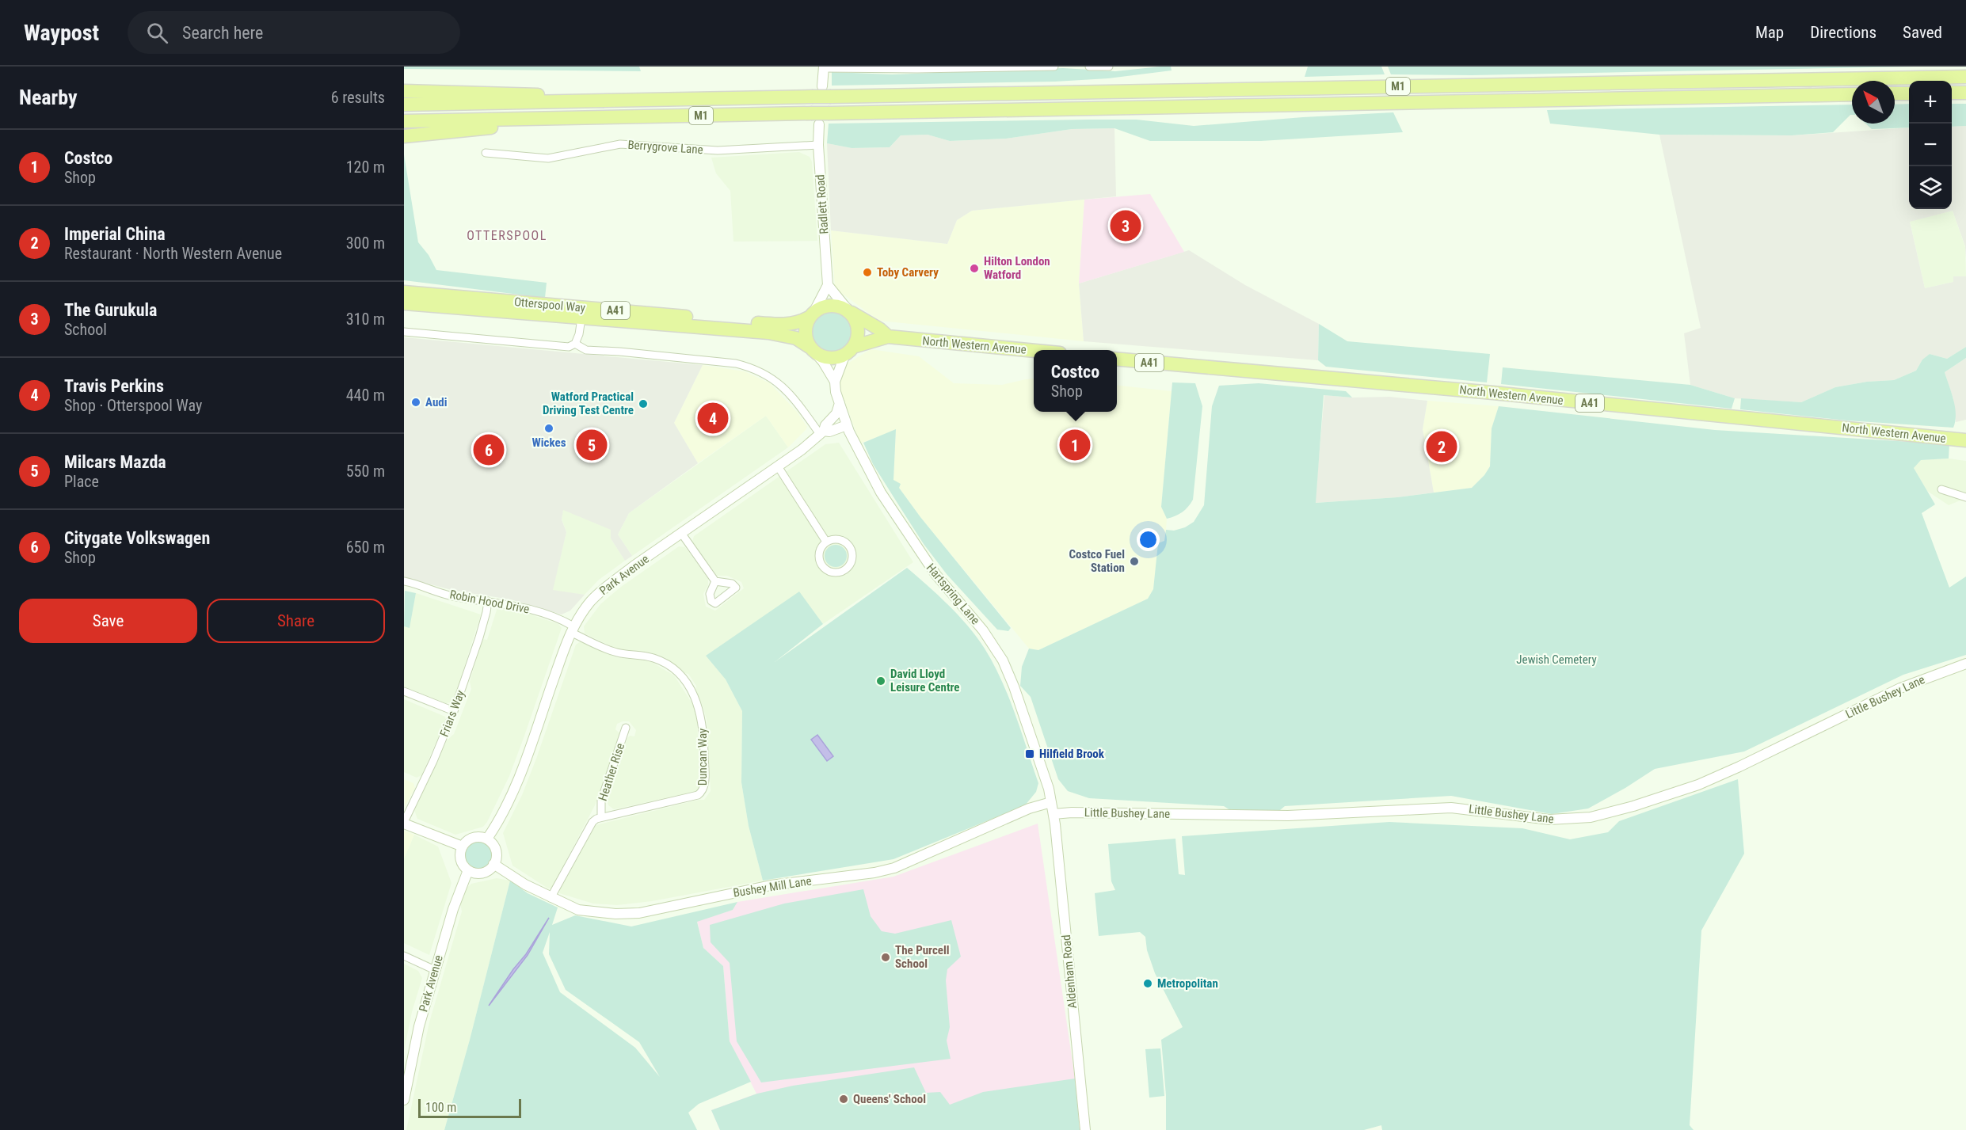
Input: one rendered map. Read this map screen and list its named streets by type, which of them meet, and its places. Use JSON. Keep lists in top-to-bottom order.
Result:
{
  "streets": {
    "highway": [
      "M1",
      "Otterspool Way",
      "A41",
      "North Western Avenue"
    ],
    "street": [
      "Berrygrove Lane",
      "Radlett Road",
      "Park Avenue",
      "Hartspring Lane",
      "Robin Hood Drive",
      "Little Bushey Lane",
      "Friars Way",
      "Duncan Way",
      "Heather Rise",
      "Bushey Mill Lane",
      "Aldenham Road"
    ]
  },
  "crossings": [
    ["Berrygrove Lane", "Radlett Road"],
    ["Otterspool Way", "North Western Avenue"],
    ["Otterspool Way", "Hartspring Lane"],
    ["North Western Avenue", "Hartspring Lane"],
    ["Park Avenue", "Hartspring Lane"],
    ["Park Avenue", "Robin Hood Drive"],
    ["Park Avenue", "Duncan Way"],
    ["Park Avenue", "Bushey Mill Lane"],
    ["Hartspring Lane", "Little Bushey Lane"],
    ["Hartspring Lane", "Bushey Mill Lane"],
    ["Hartspring Lane", "Aldenham Road"],
    ["Robin Hood Drive", "Friars Way"],
    ["Robin Hood Drive", "Duncan Way"],
    ["Little Bushey Lane", "Aldenham Road"],
    ["Duncan Way", "Heather Rise"]
  ],
  "districts": ["OTTERSPOOL"],
  "parks": ["Jewish Cemetery"],
  "places": {
    "other": [
      "Hilton London Watford",
      "Toby Carvery",
      "Audi",
      "Watford Practical Driving Test Centre",
      "Wickes",
      "Costco Fuel Station",
      "David Lloyd Leisure Centre",
      "The Purcell School",
      "Metropolitan",
      "Queens' School"
    ],
    "transit": ["Hilfield Brook"]
  },
  "scale_bar": "100 m",
  "north": "top left",
  "page": {
    "header": "Waypost",
    "search": "Search here",
    "nav": ["Map", "Directions", "Saved"],
    "heading": ["Nearby", "6 results"],
    "map_buttons": ["+", "−"],
    "list": [
      {
        "mark": "1",
        "name": "Costco",
        "note": "Shop",
        "value": "120 m"
      },
      {
        "mark": "2",
        "name": "Imperial China",
        "note": "Restaurant · North Western Avenue",
        "value": "300 m"
      },
      {
        "mark": "3",
        "name": "The Gurukula",
        "note": "School",
        "value": "310 m"
      },
      {
        "mark": "4",
        "name": "Travis Perkins",
        "note": "Shop · Otterspool Way",
        "value": "440 m"
      },
      {
        "mark": "5",
        "name": "Milcars Mazda",
        "note": "Place",
        "value": "550 m"
      },
      {
        "mark": "6",
        "name": "Citygate Volkswagen",
        "note": "Shop",
        "value": "650 m"
      }
    ],
    "pins": [
      "3",
      "4",
      "1",
      "5",
      "2",
      "6"
    ],
    "popup": ["Costco", "Shop"],
    "buttons": ["Save", "Share"],
    "scale": "100 m"
  }
}
